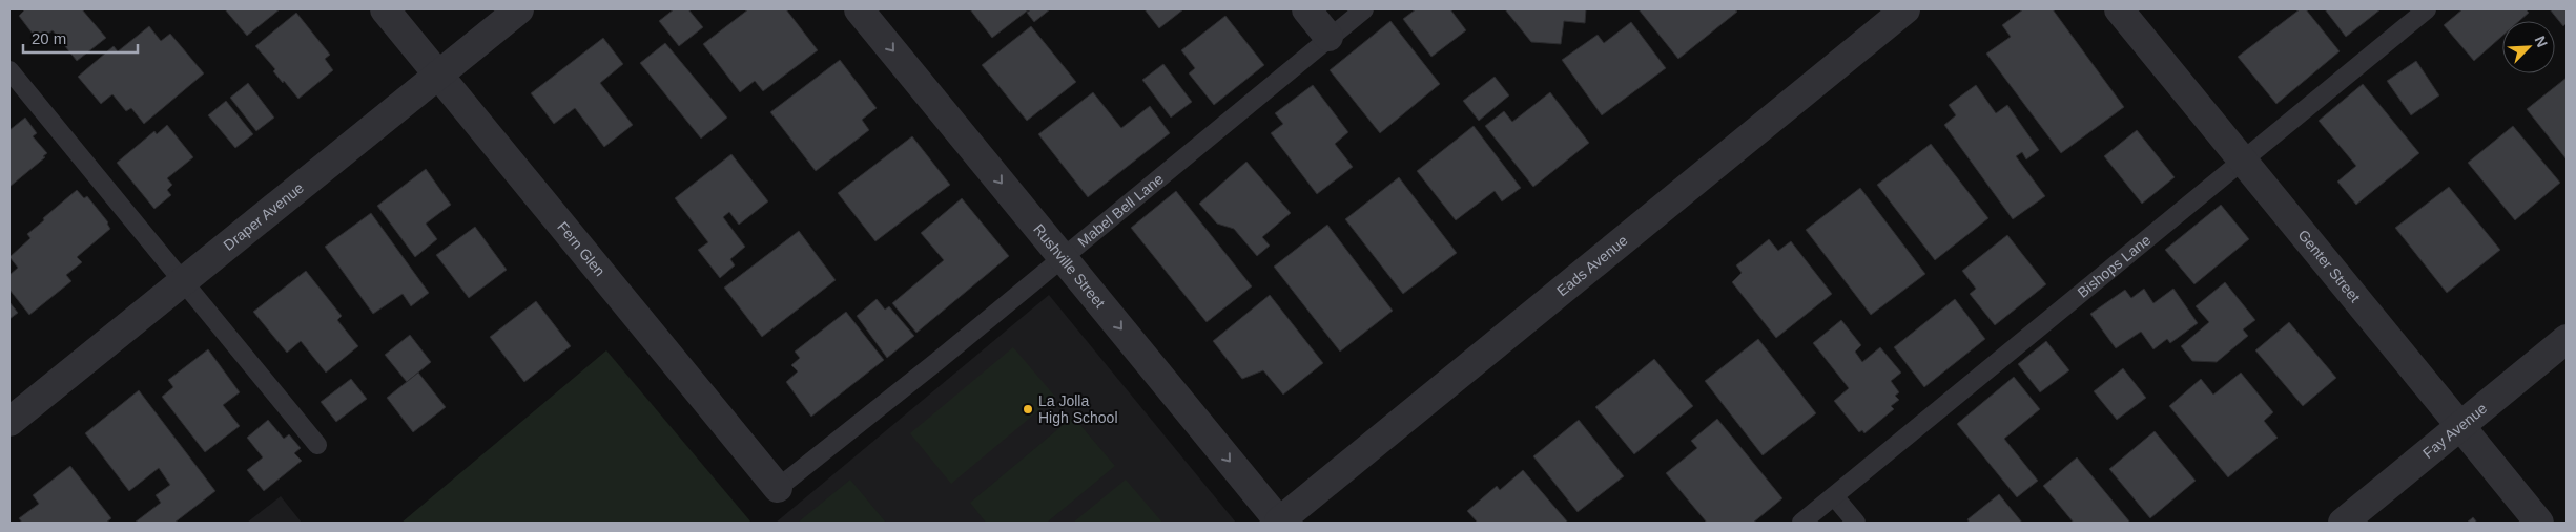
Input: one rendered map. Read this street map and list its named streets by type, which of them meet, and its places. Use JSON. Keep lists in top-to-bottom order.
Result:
{
  "streets": {
    "street": [
      "Draper Avenue",
      "Fern Glen",
      "Rushville Street",
      "Eads Avenue",
      "Genter Street",
      "Fay Avenue"
    ],
    "lane": ["Mabel Bell Lane", "Bishops Lane"]
  },
  "crossings": [
    ["Mabel Bell Lane", "Fern Glen"],
    ["Mabel Bell Lane", "Rushville Street"],
    ["Draper Avenue", "Fern Glen"],
    ["Rushville Street", "Eads Avenue"],
    ["Bishops Lane", "Genter Street"],
    ["Genter Street", "Fay Avenue"]
  ],
  "one_way": ["Rushville Street"],
  "places": ["La Jolla High School"],
  "scale_bar": "20 m",
  "north": "top right"
}
